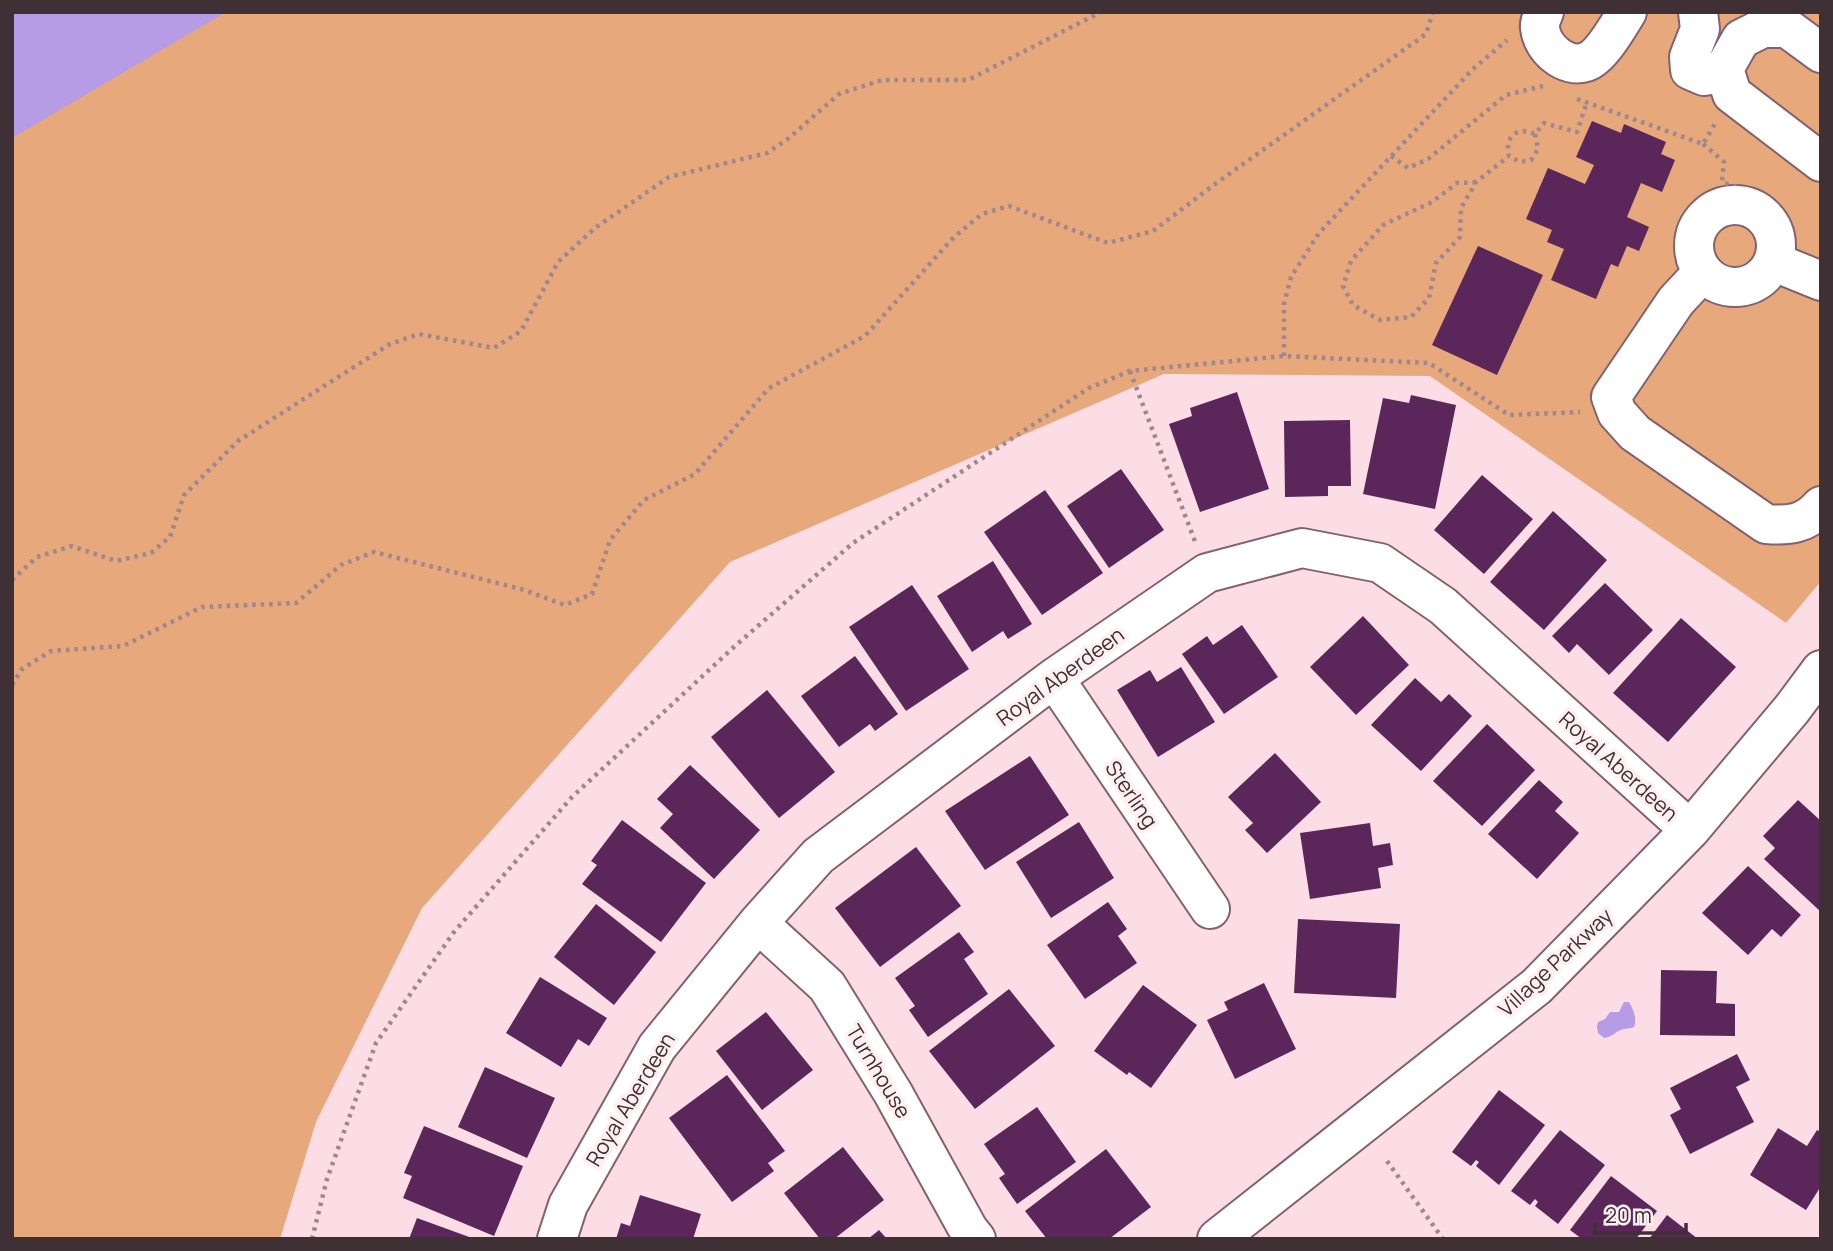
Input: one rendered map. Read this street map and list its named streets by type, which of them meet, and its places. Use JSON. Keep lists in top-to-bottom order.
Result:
{
  "streets": {
    "street": [
      "Royal Aberdeen",
      "Sterling",
      "Village Parkway",
      "Turnhouse"
    ]
  },
  "crossings": [
    ["Royal Aberdeen", "Sterling"],
    ["Royal Aberdeen", "Village Parkway"],
    ["Royal Aberdeen", "Turnhouse"]
  ],
  "scale_bar": "20 m"
}
